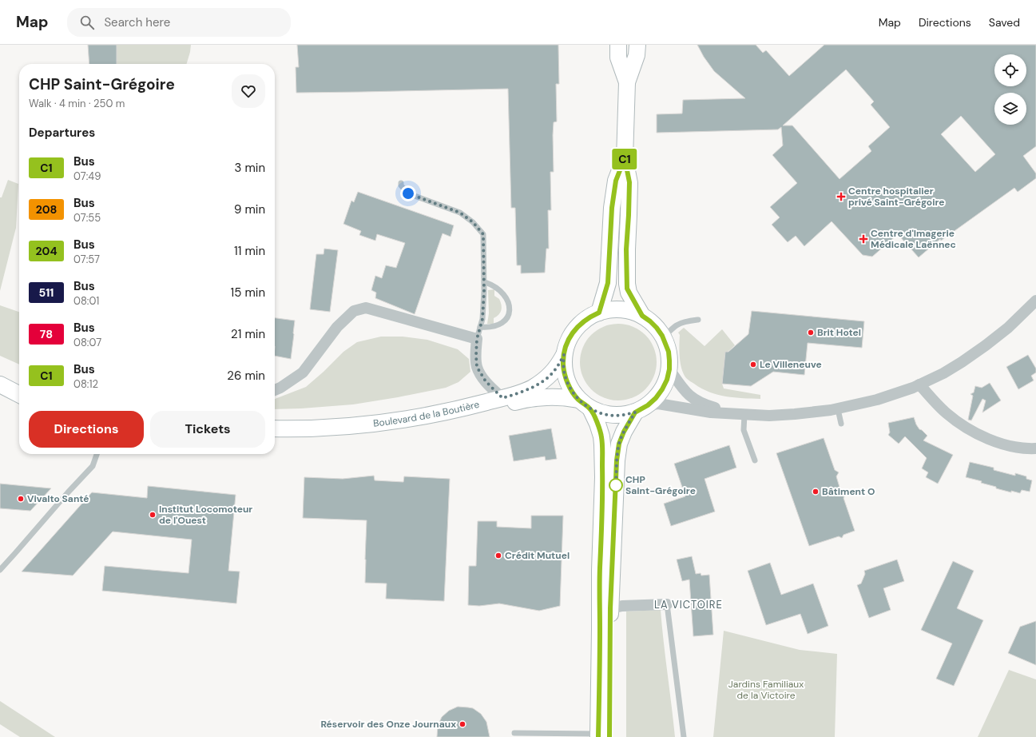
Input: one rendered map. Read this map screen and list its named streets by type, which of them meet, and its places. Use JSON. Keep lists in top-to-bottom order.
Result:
{
  "streets": {
    "main road": ["Boulevard de la Boutière"]
  },
  "districts": ["LA VICTOIRE"],
  "parks": ["Jardins Familiaux de la Victoire"],
  "places": {
    "health": ["Centre hospitalier privé Saint-Grégoire", "Centre d'Imagerie Médicale Laënnec"],
    "other": [
      "Brit Hotel",
      "Le Villeneuve",
      "CHP Saint-Grégoire",
      "Bâtiment O",
      "Vivalto Santé",
      "Institut Locomoteur de l'Ouest",
      "Crédit Mutuel",
      "Réservoir des Onze Journaux"
    ]
  },
  "lines": ["bus line C1"],
  "page": {
    "header": "Map",
    "search": "Search here",
    "nav": ["Map", "Directions", "Saved"],
    "on_map": "C1",
    "heading": [
      ["CHP Saint-Grégoire", "Walk · 4 min · 250 m"],
      "Departures"
    ],
    "list": [
      {
        "mark": "C1",
        "name": "Bus",
        "note": "07:49",
        "value": "3 min"
      },
      {
        "mark": "208",
        "name": "Bus",
        "note": "07:55",
        "value": "9 min"
      },
      {
        "mark": "204",
        "name": "Bus",
        "note": "07:57",
        "value": "11 min"
      },
      {
        "mark": "511",
        "name": "Bus",
        "note": "08:01",
        "value": "15 min"
      },
      {
        "mark": "78",
        "name": "Bus",
        "note": "08:07",
        "value": "21 min"
      },
      {
        "mark": "C1",
        "name": "Bus",
        "note": "08:12",
        "value": "26 min"
      }
    ],
    "buttons": ["Directions", "Tickets"]
  }
}
